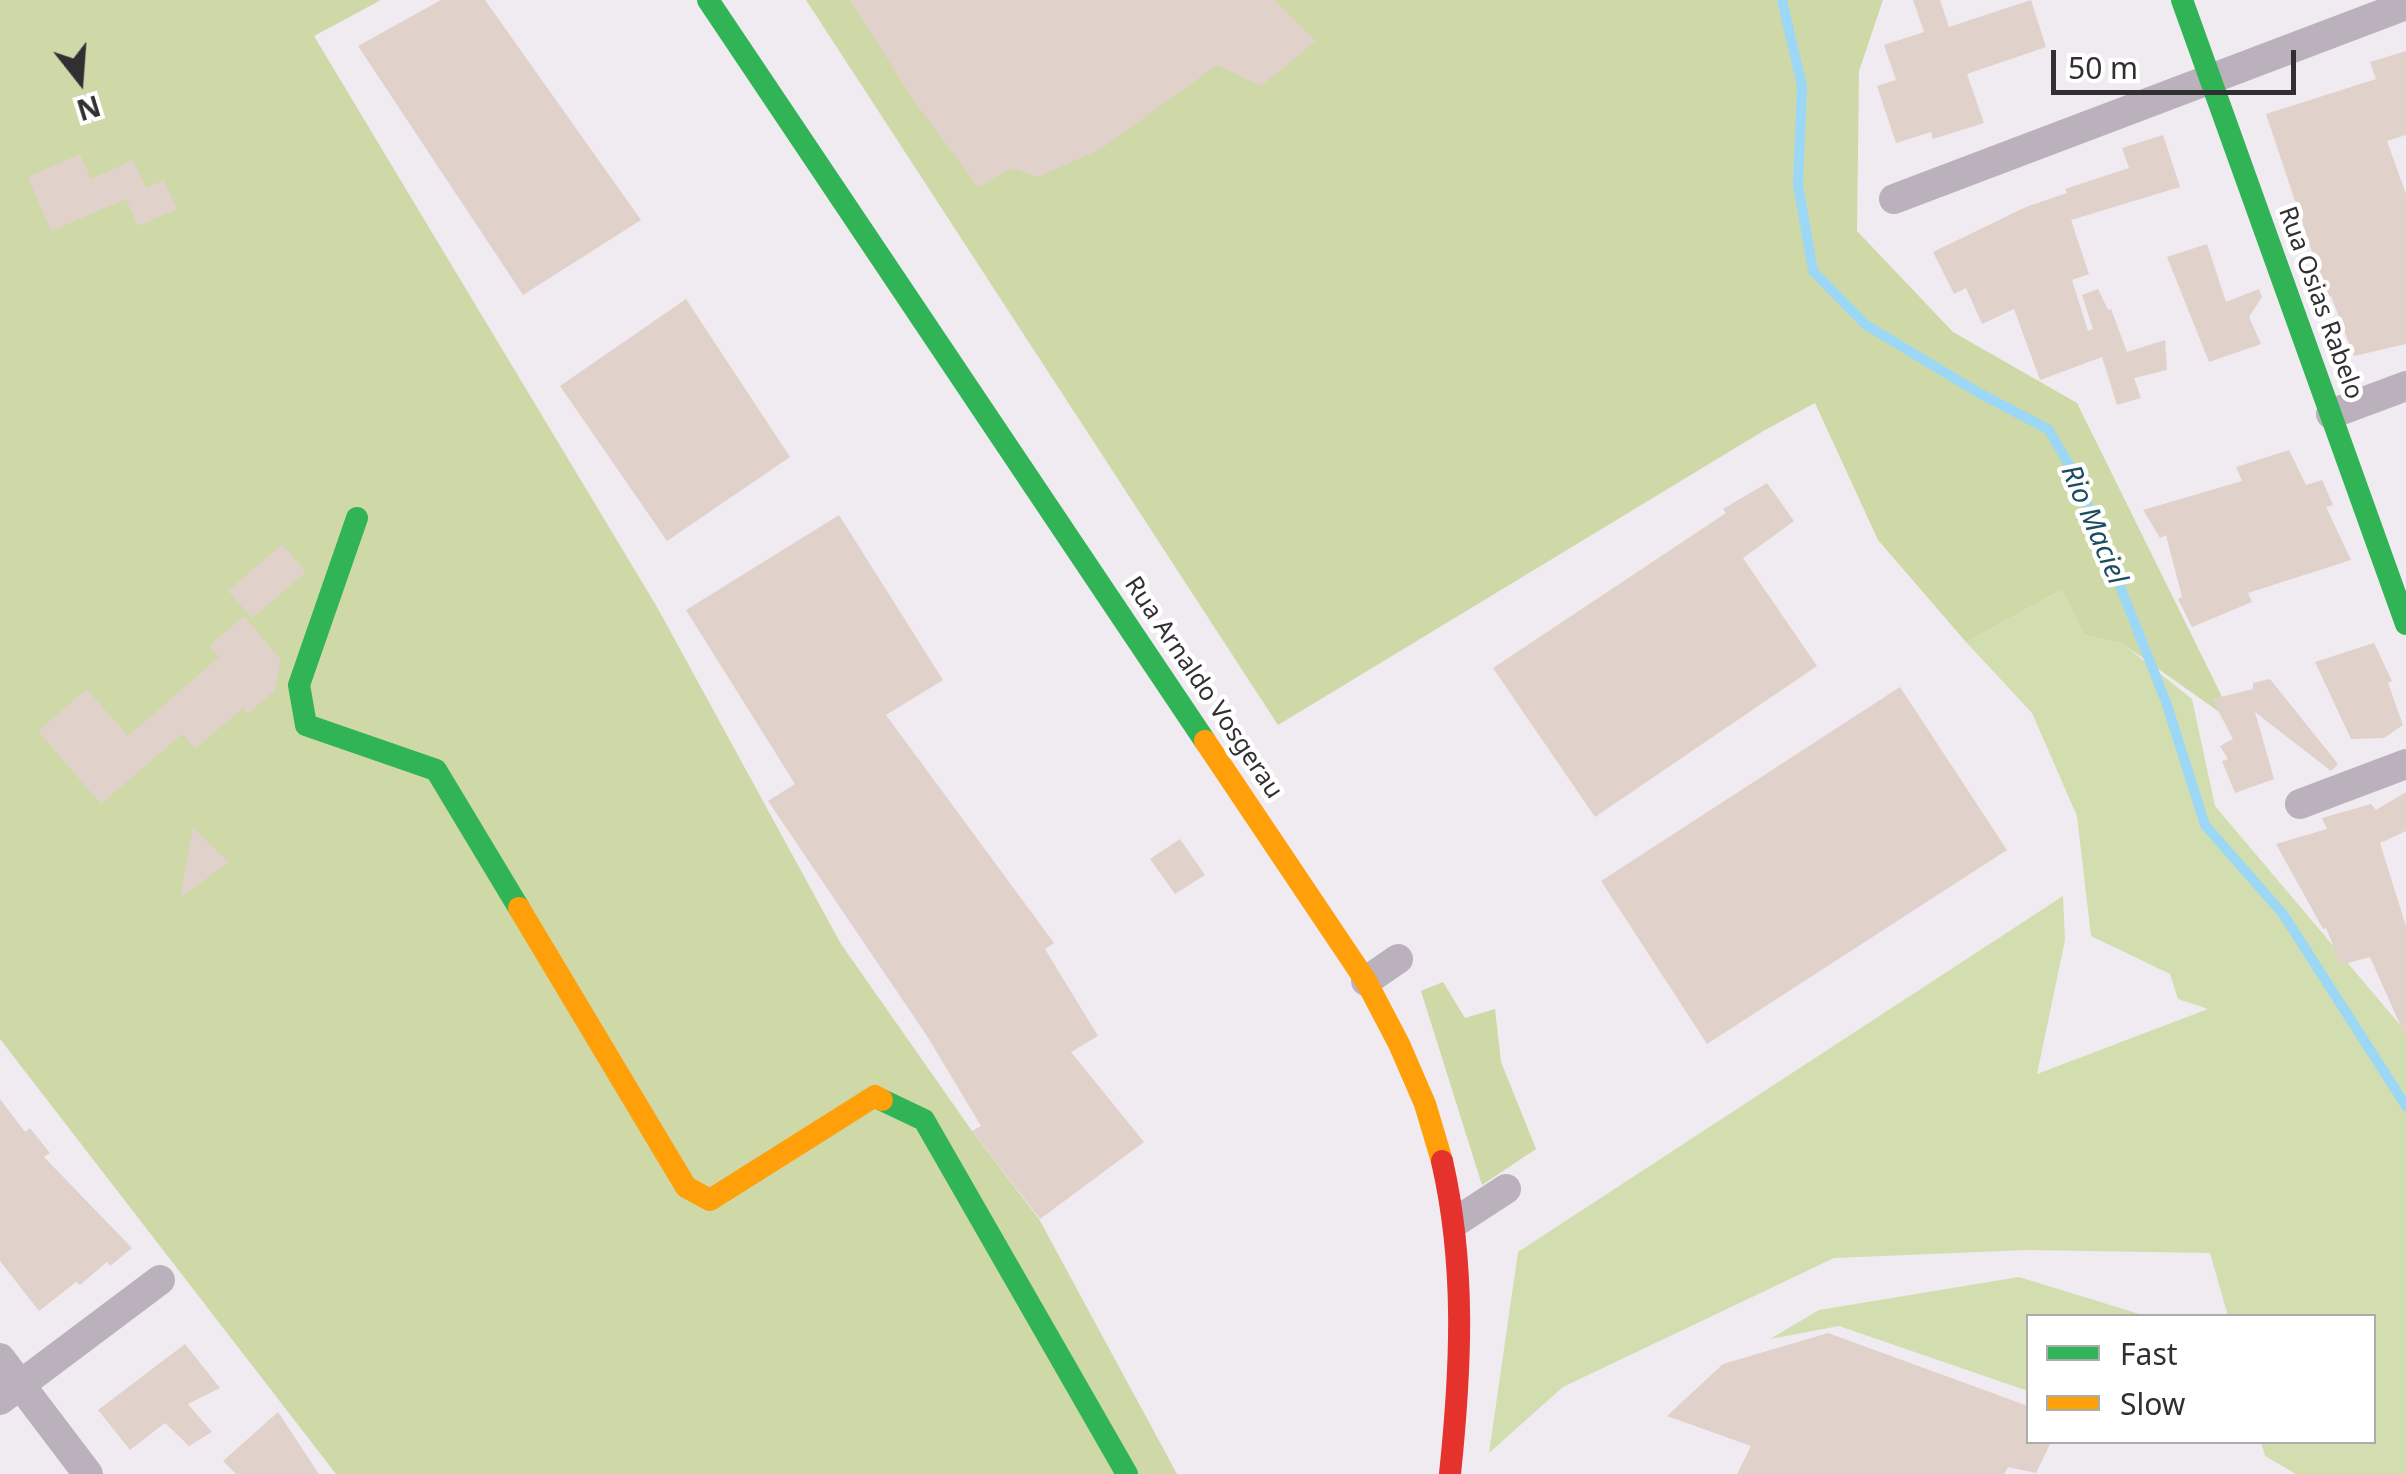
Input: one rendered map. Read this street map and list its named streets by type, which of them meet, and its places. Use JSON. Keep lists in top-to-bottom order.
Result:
{
  "streets": {
    "street": ["Rua Osias Rabelo", "Rua Arnaldo Vosgerau"]
  },
  "water": ["Rio Maciel"],
  "legend": ["Fast", "Slow"],
  "scale_bar": "50 m",
  "north": "bottom"
}
